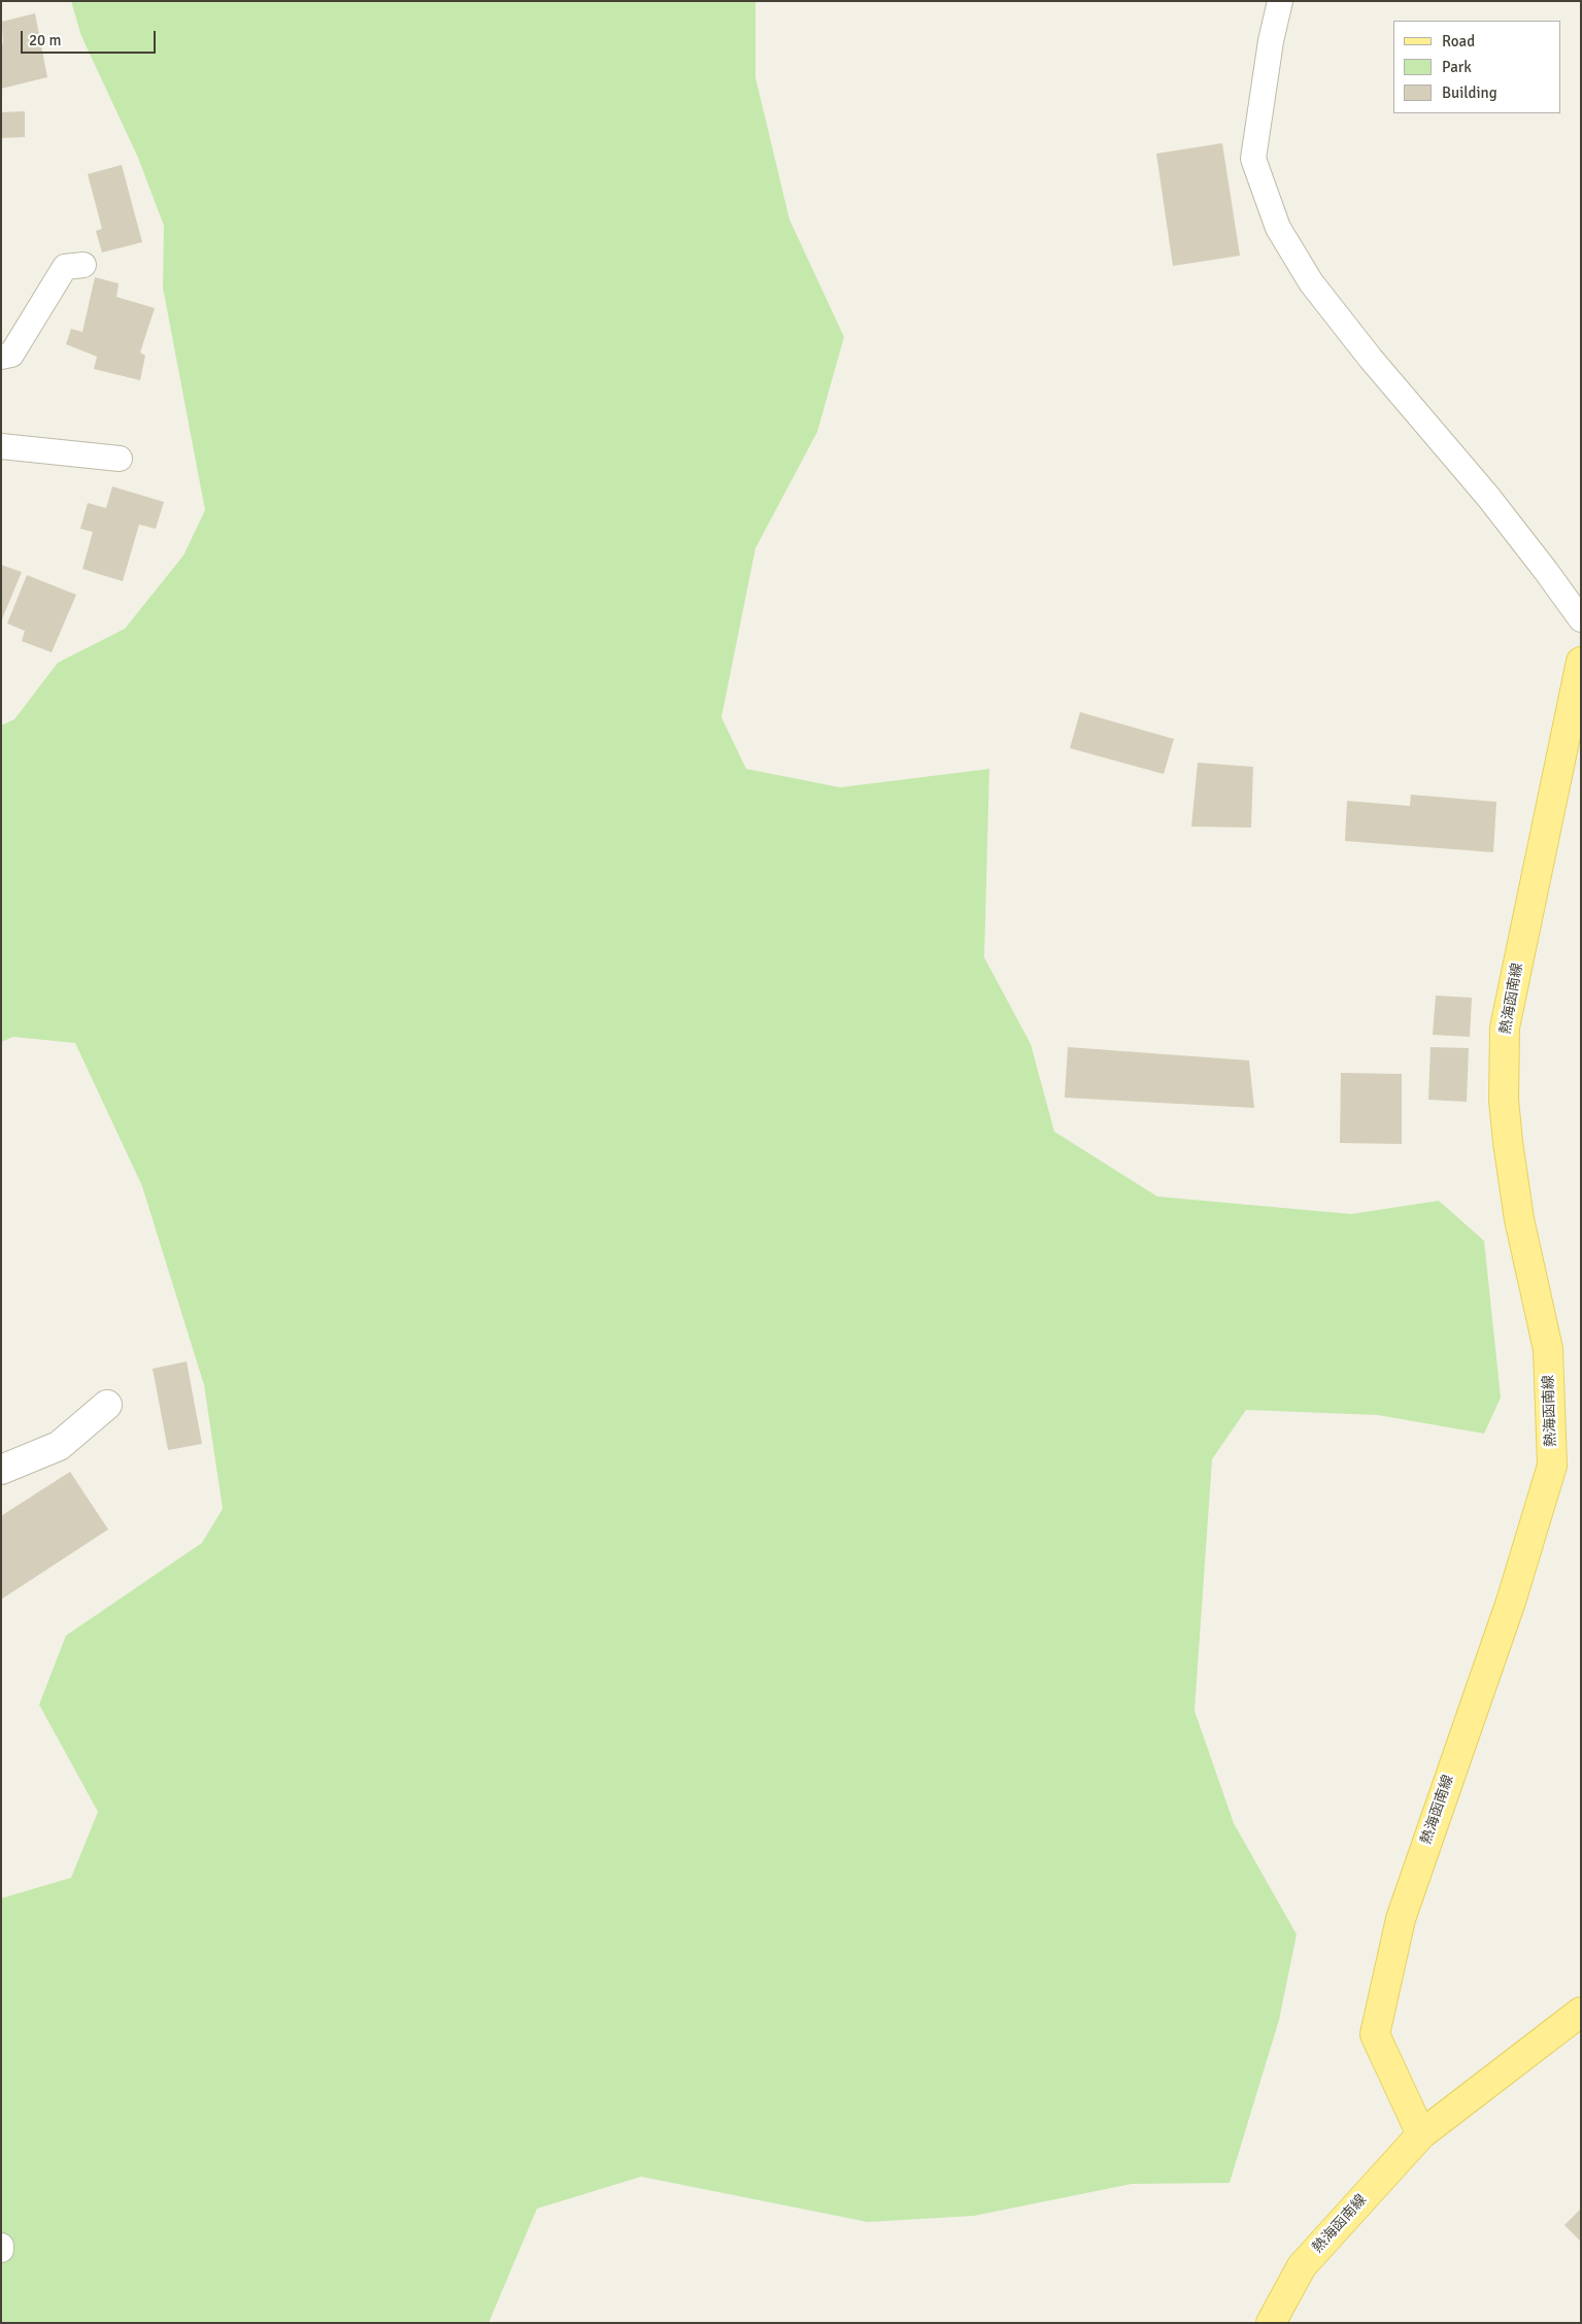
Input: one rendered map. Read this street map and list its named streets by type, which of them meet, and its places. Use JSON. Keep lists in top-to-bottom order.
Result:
{
  "streets": {
    "main road": ["熱海函南線"]
  },
  "legend": ["Road", "Park", "Building"],
  "scale_bar": "20 m"
}
